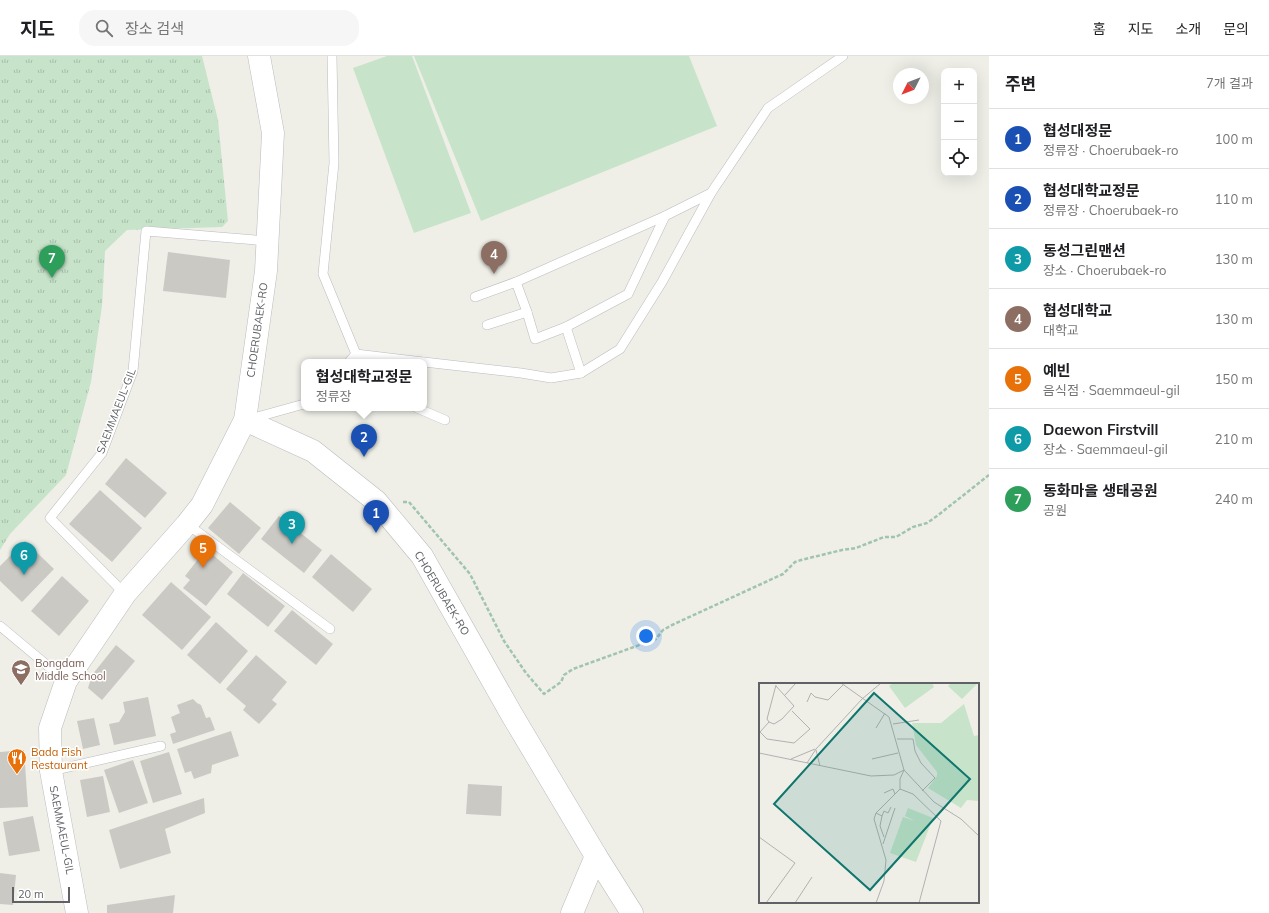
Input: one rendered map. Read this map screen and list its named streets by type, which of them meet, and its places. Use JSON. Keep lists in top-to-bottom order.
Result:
{
  "streets": {
    "street": ["CHOERUBAEK-RO", "SAEMMAEUL-GIL"]
  },
  "crossings": [
    ["CHOERUBAEK-RO", "SAEMMAEUL-GIL"]
  ],
  "places": {
    "school or university": ["Bongdam Middle School"],
    "restaurant": ["Bada Fish Restaurant"]
  },
  "scale_bar": "20 m",
  "north": "bottom left",
  "page": {
    "header": "지도",
    "search": "장소 검색",
    "nav": [
      "홈",
      "지도",
      "소개",
      "문의"
    ],
    "heading": ["주변", "7개 결과"],
    "map_buttons": ["+", "−"],
    "list": [
      {
        "mark": "1",
        "name": "협성대정문",
        "note": "정류장 · Choerubaek-ro",
        "value": "100 m"
      },
      {
        "mark": "2",
        "name": "협성대학교정문",
        "note": "정류장 · Choerubaek-ro",
        "value": "110 m"
      },
      {
        "mark": "3",
        "name": "동성그린맨션",
        "note": "장소 · Choerubaek-ro",
        "value": "130 m"
      },
      {
        "mark": "4",
        "name": "협성대학교",
        "note": "대학교",
        "value": "130 m"
      },
      {
        "mark": "5",
        "name": "예빈",
        "note": "음식점 · Saemmaeul-gil",
        "value": "150 m"
      },
      {
        "mark": "6",
        "name": "Daewon Firstvill",
        "note": "장소 · Saemmaeul-gil",
        "value": "210 m"
      },
      {
        "mark": "7",
        "name": "동화마을 생태공원",
        "note": "공원",
        "value": "240 m"
      }
    ],
    "pins": [
      "4",
      "7",
      "2",
      "1",
      "3",
      "5",
      "6"
    ],
    "popup": ["협성대학교정문", "정류장"],
    "scale": "20 m"
  }
}
